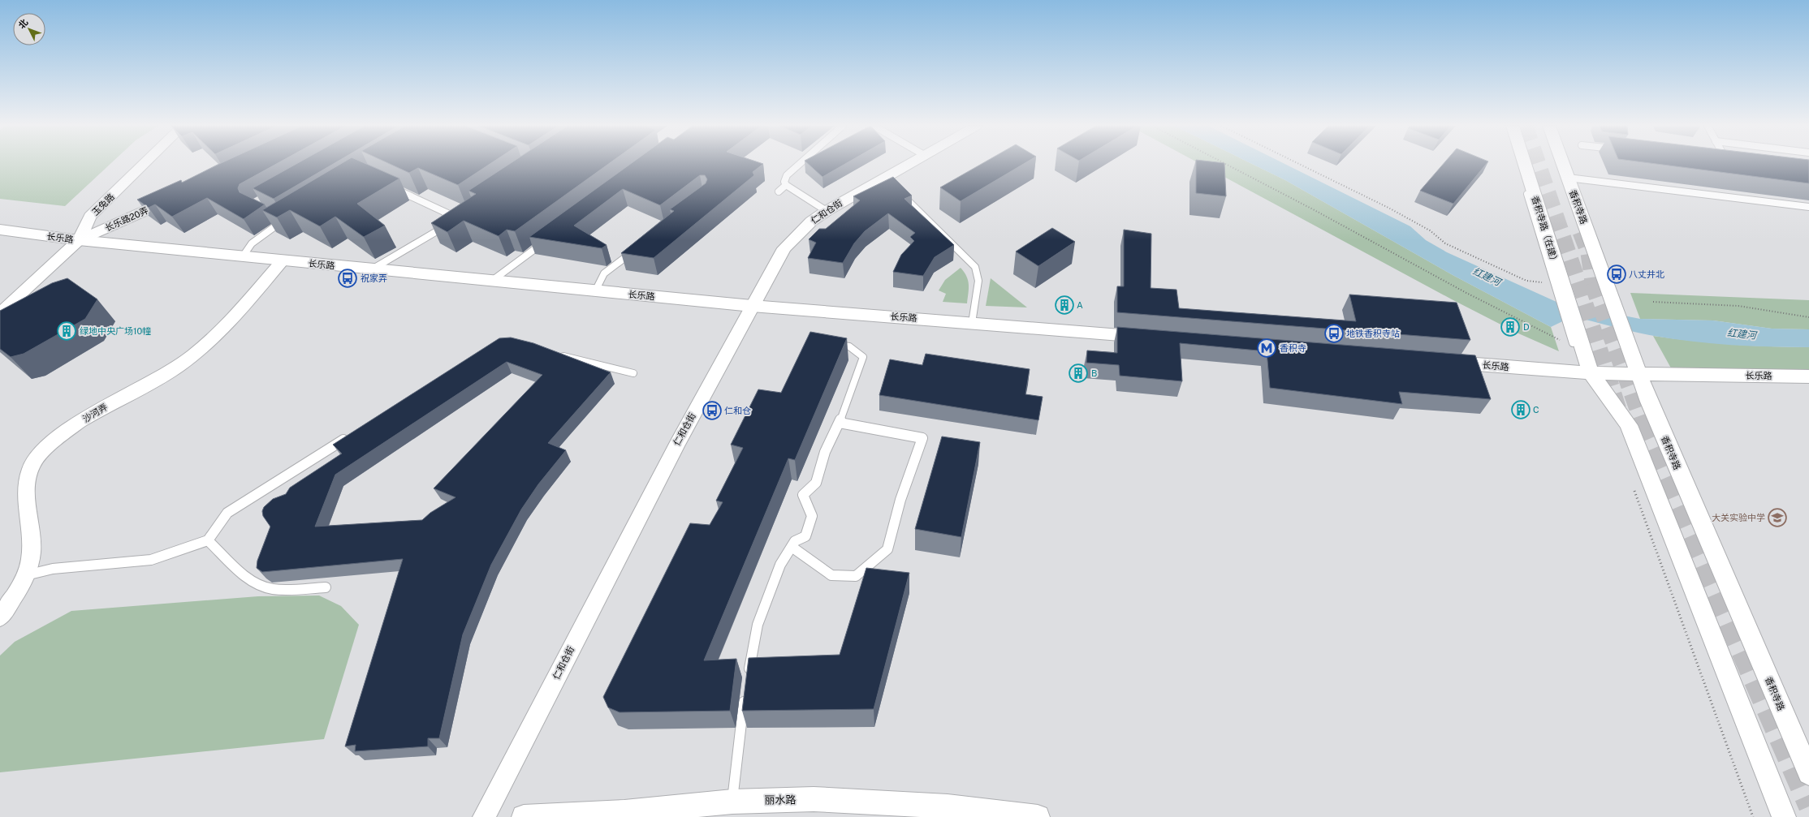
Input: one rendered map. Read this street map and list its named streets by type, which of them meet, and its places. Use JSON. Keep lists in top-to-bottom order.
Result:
{
  "streets": {
    "street": [
      "玉兔路",
      "香积寺路",
      "仁和仓街",
      "长乐路20弄",
      "香积寺路（在建）",
      "长乐路",
      "沙河弄",
      "丽水路"
    ]
  },
  "crossings": [
    ["玉兔路", "长乐路20弄"],
    ["玉兔路", "长乐路"],
    ["香积寺路", "长乐路"],
    ["仁和仓街", "长乐路"],
    ["长乐路20弄", "长乐路"],
    ["长乐路", "沙河弄"]
  ],
  "water": ["红建河"],
  "places": {
    "bus stop": [
      "八丈井北",
      "祝家弄",
      "地铁香积寺站",
      "仁和仓"
    ],
    "building": [
      "A",
      "D",
      "绿地中央广场10幢",
      "B",
      "C"
    ],
    "metro station": ["香积寺"],
    "school or university": ["大关实验中学"]
  },
  "north": "top left"
}
